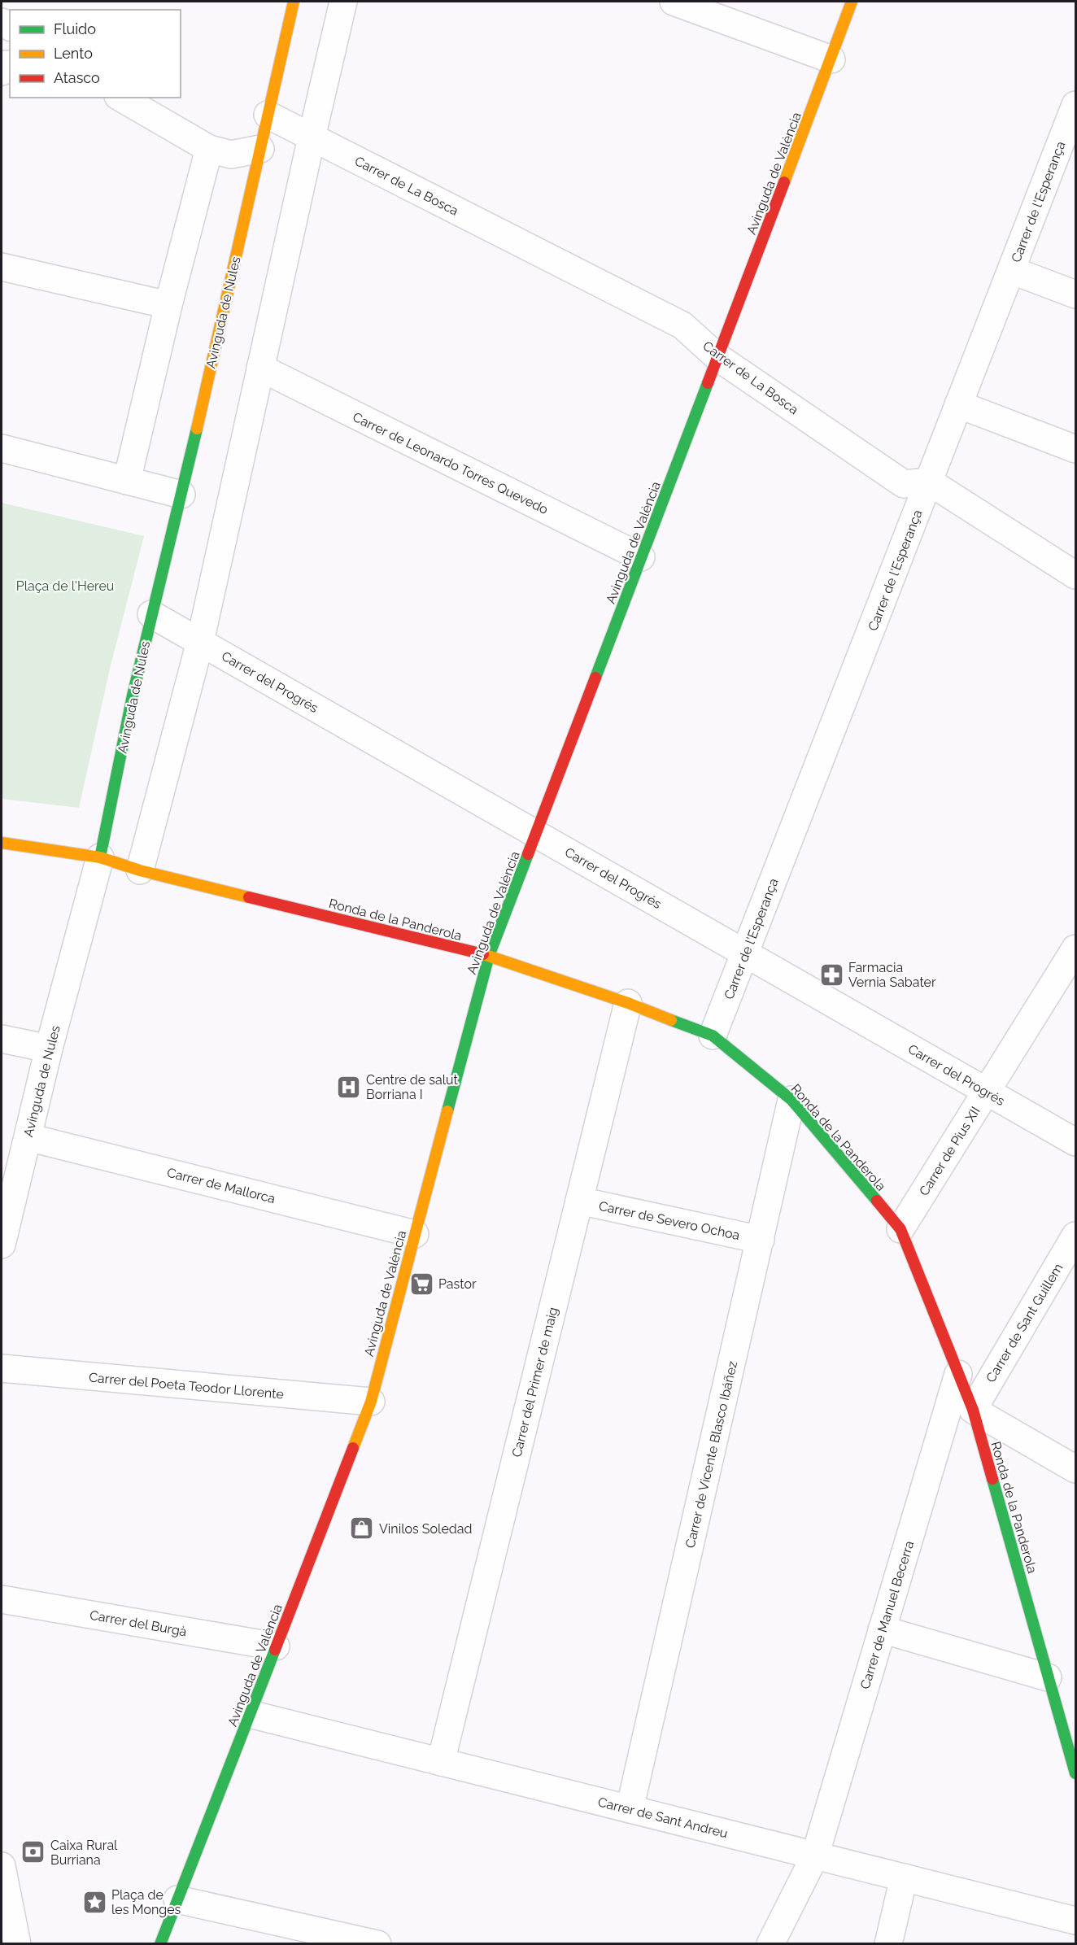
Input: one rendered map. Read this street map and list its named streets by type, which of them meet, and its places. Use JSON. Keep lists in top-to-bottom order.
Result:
{
  "streets": {
    "street": [
      "Avinguda de València",
      "Carrer de La Bosca",
      "Carrer de l'Esperança",
      "Avinguda de Nules",
      "Carrer de Leonardo Torres Quevedo",
      "Carrer del Progrés",
      "Ronda de la Panderola",
      "Carrer de Pius XII",
      "Carrer de Mallorca",
      "Carrer de Severo Ochoa",
      "Carrer de Sant Guillem",
      "Carrer del Primer de maig",
      "Carrer del Poeta Teodor Llorente",
      "Carrer de Vicente Blasco Ibáñez",
      "Carrer de Manuel Becerra",
      "Carrer del Burgà",
      "Carrer de Sant Andreu"
    ]
  },
  "crossings": [
    ["Avinguda de València", "Carrer de La Bosca"],
    ["Avinguda de València", "Carrer de Leonardo Torres Quevedo"],
    ["Avinguda de València", "Carrer del Progrés"],
    ["Avinguda de València", "Ronda de la Panderola"],
    ["Avinguda de València", "Carrer de Mallorca"],
    ["Avinguda de València", "Carrer del Poeta Teodor Llorente"],
    ["Avinguda de València", "Carrer del Burgà"],
    ["Avinguda de València", "Carrer de Sant Andreu"],
    ["Carrer de La Bosca", "Carrer de l'Esperança"],
    ["Carrer de l'Esperança", "Carrer del Progrés"],
    ["Carrer de l'Esperança", "Ronda de la Panderola"],
    ["Avinguda de Nules", "Carrer del Progrés"],
    ["Avinguda de Nules", "Ronda de la Panderola"],
    ["Avinguda de Nules", "Carrer de Mallorca"],
    ["Carrer del Progrés", "Carrer de Pius XII"],
    ["Ronda de la Panderola", "Carrer de Pius XII"],
    ["Ronda de la Panderola", "Carrer de Sant Guillem"],
    ["Ronda de la Panderola", "Carrer del Primer de maig"],
    ["Ronda de la Panderola", "Carrer de Vicente Blasco Ibáñez"],
    ["Ronda de la Panderola", "Carrer de Manuel Becerra"],
    ["Carrer de Severo Ochoa", "Carrer del Primer de maig"],
    ["Carrer de Severo Ochoa", "Carrer de Vicente Blasco Ibáñez"],
    ["Carrer del Primer de maig", "Carrer de Sant Andreu"],
    ["Carrer de Vicente Blasco Ibáñez", "Carrer de Sant Andreu"],
    ["Carrer de Manuel Becerra", "Carrer de Sant Andreu"]
  ],
  "parks": ["Plaça de l'Hereu"],
  "places": {
    "pharmacy": ["Farmacia Vernia Sabater"],
    "hospital": ["Centre de salut Borriana I"],
    "supermarket": ["Pastor"],
    "shop": ["Vinilos Soledad"],
    "bank": ["Caixa Rural Burriana"],
    "place": ["Plaça de les Monges"]
  },
  "legend": ["Fluido", "Lento", "Atasco"]
}
